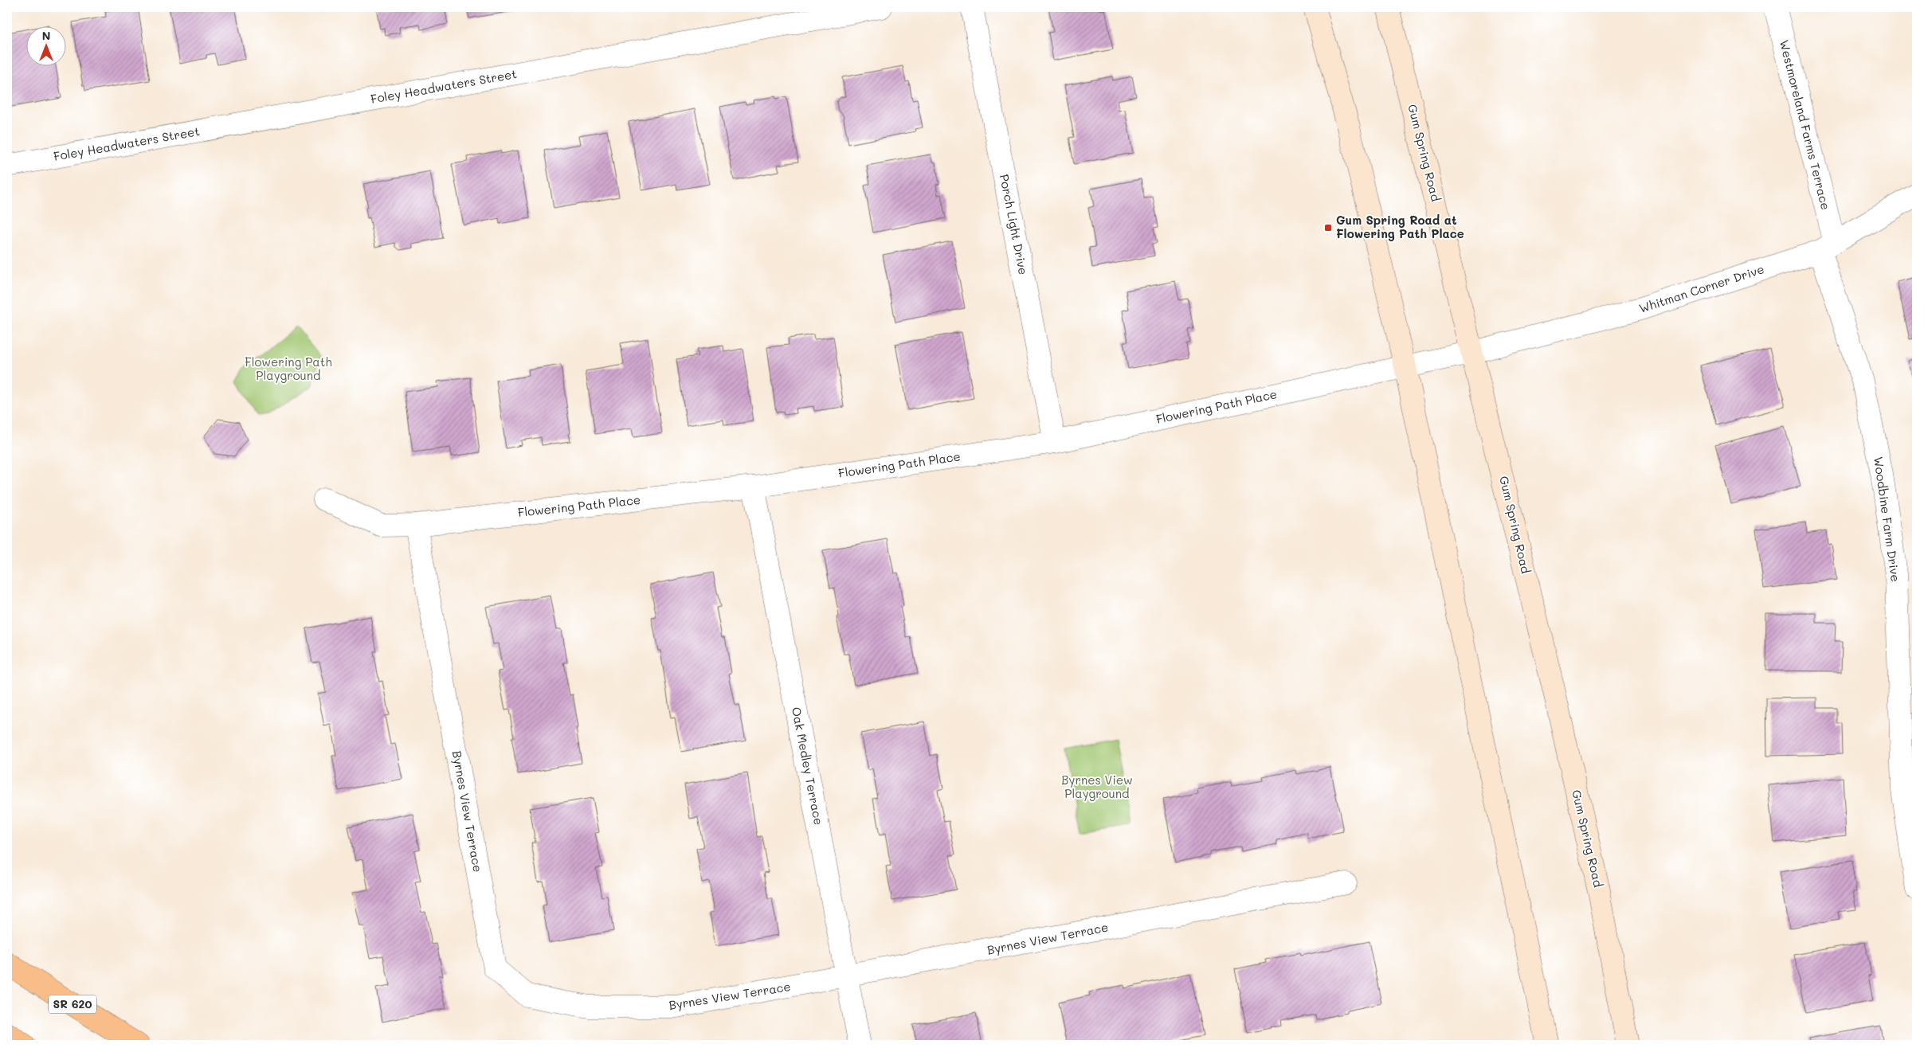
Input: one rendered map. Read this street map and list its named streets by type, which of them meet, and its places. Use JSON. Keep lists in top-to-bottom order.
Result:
{
  "streets": {
    "main road": ["Gum Spring Road", "SR 620"],
    "street": [
      "Foley Headwaters Street",
      "Westmoreland Farms Terrace",
      "Porch Light Drive",
      "Whitman Corner Drive",
      "Flowering Path Place",
      "Woodbine Farm Drive",
      "Oak Medley Terrace",
      "Byrnes View Terrace"
    ]
  },
  "crossings": [
    ["Westmoreland Farms Terrace", "Whitman Corner Drive"],
    ["Westmoreland Farms Terrace", "Woodbine Farm Drive"],
    ["Gum Spring Road", "Whitman Corner Drive"],
    ["Gum Spring Road", "Flowering Path Place"],
    ["Porch Light Drive", "Flowering Path Place"],
    ["Whitman Corner Drive", "Flowering Path Place"],
    ["Whitman Corner Drive", "Woodbine Farm Drive"],
    ["Flowering Path Place", "Oak Medley Terrace"],
    ["Flowering Path Place", "Byrnes View Terrace"],
    ["Oak Medley Terrace", "Byrnes View Terrace"]
  ],
  "parks": ["Flowering Path Playground", "Byrnes View Playground"],
  "places": {
    "transit": ["Gum Spring Road at Flowering Path Place"]
  },
  "north": "top"
}
